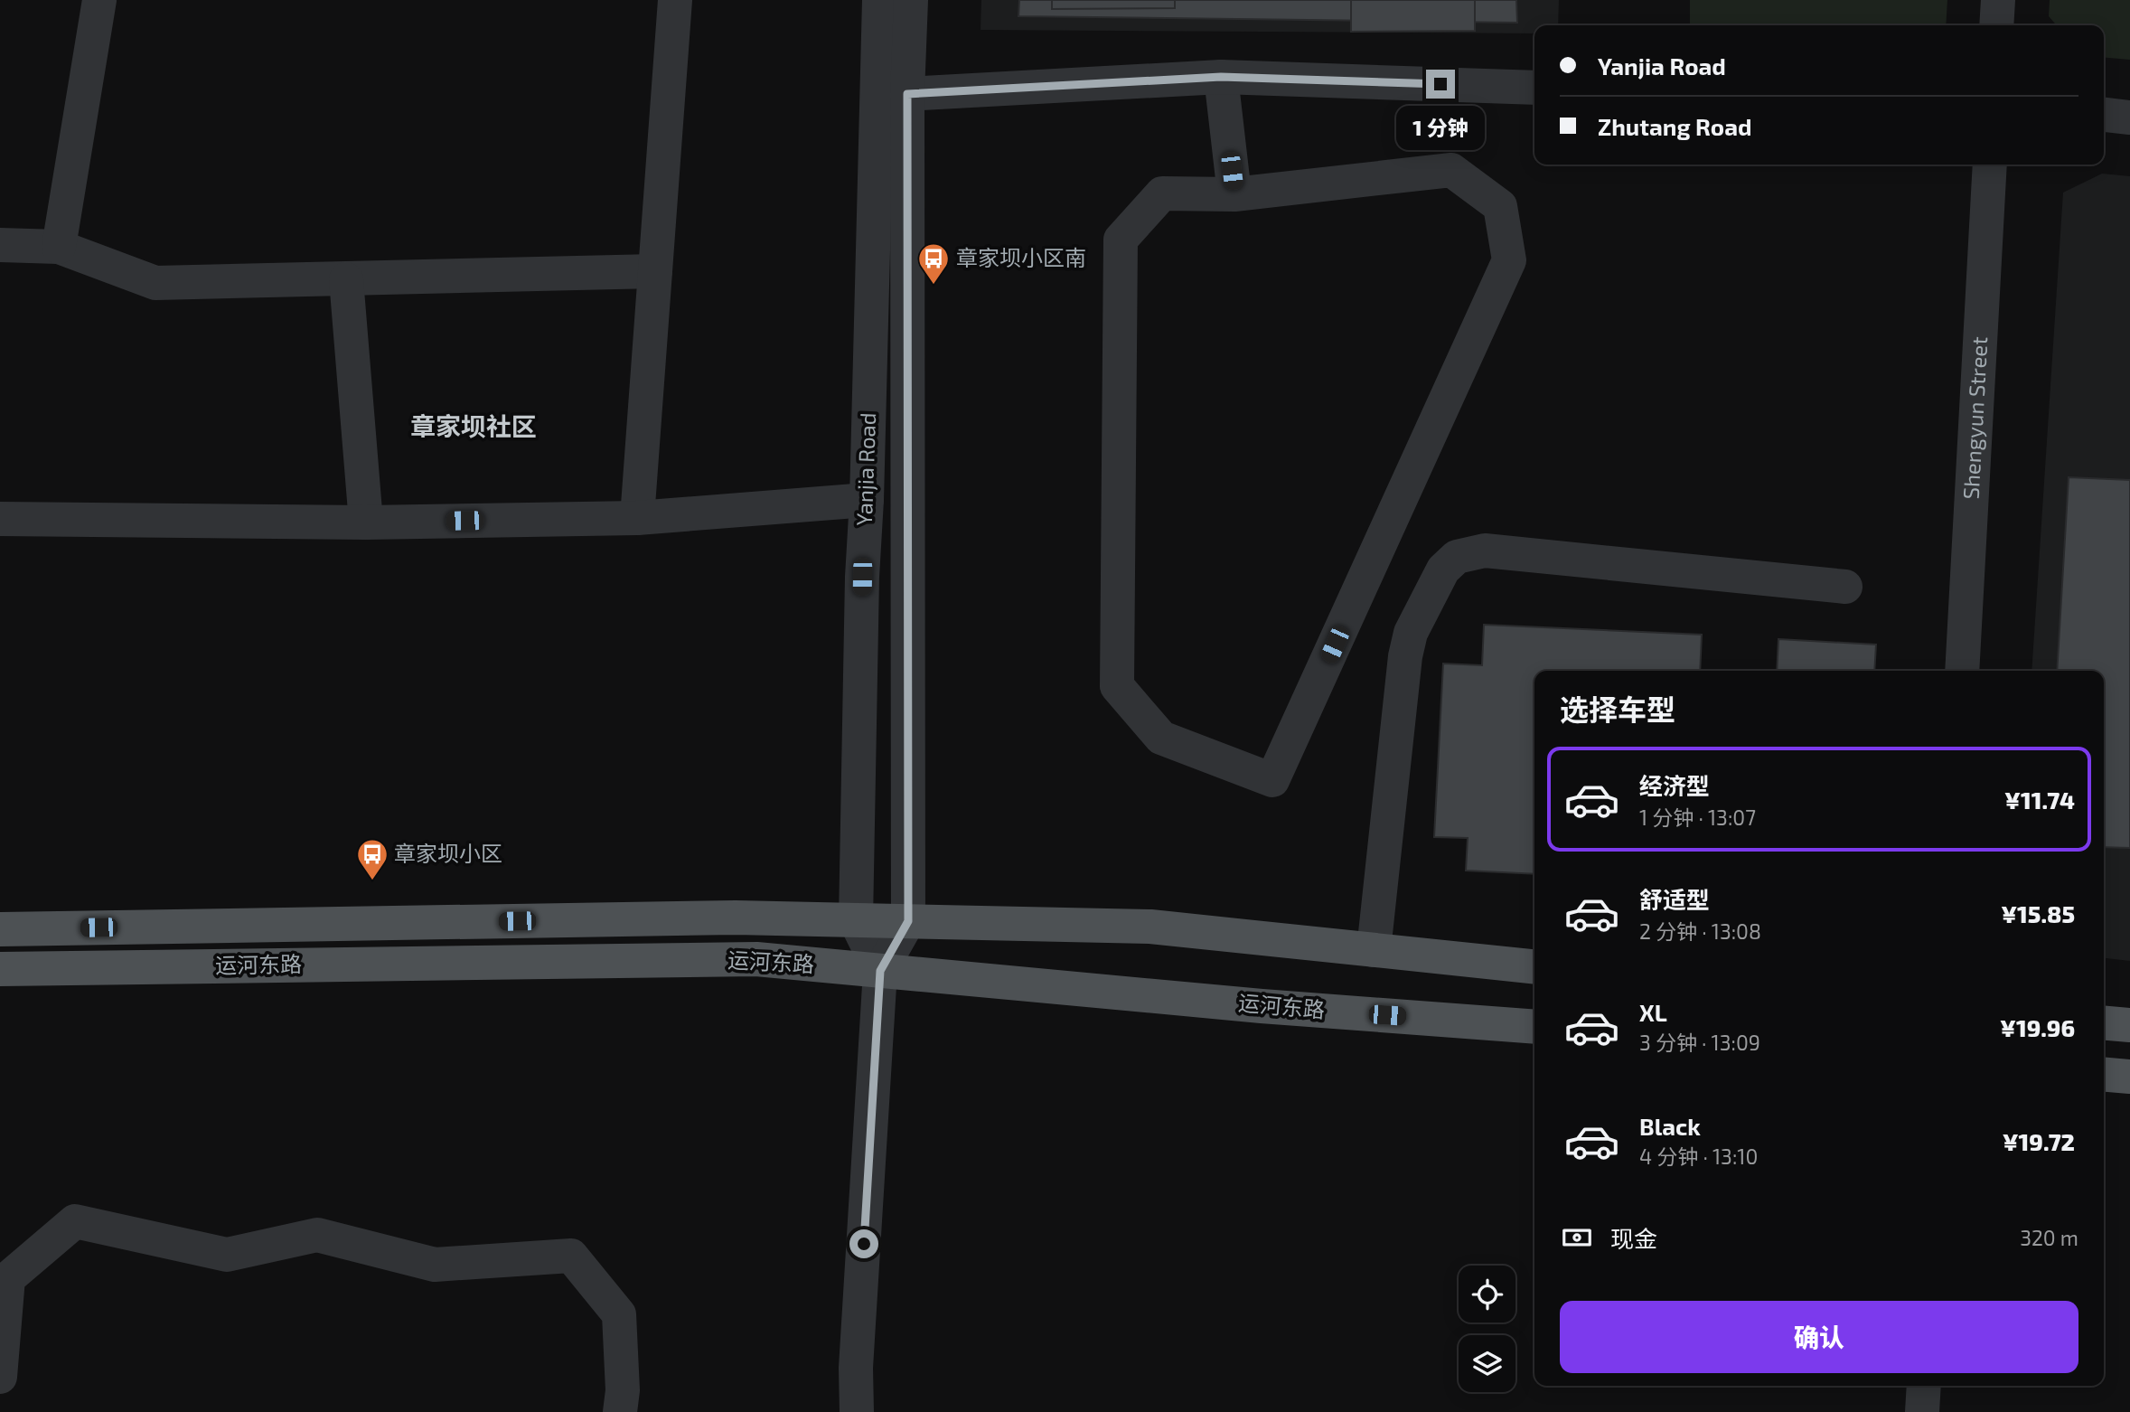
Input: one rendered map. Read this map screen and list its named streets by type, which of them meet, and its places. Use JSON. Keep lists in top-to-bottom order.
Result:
{
  "streets": {
    "main road": ["运河东路"],
    "street": ["Shengyun Street", "Yanjia Road"]
  },
  "crossings": [
    ["Yanjia Road", "运河东路"]
  ],
  "districts": ["章家坝社区"],
  "places": {
    "bus stop": ["章家坝小区南", "章家坝小区"]
  },
  "page": {
    "banner": ["Yanjia Road", "Zhutang Road"],
    "bubble": "1 分钟",
    "heading": "选择车型",
    "list": [
      {
        "name": "经济型",
        "note": "1 分钟 · 13:07",
        "value": "¥11.74"
      },
      {
        "name": "舒适型",
        "note": "2 分钟 · 13:08",
        "value": "¥15.85"
      },
      {
        "name": "XL",
        "note": "3 分钟 · 13:09",
        "value": "¥19.96"
      },
      {
        "name": "Black",
        "note": "4 分钟 · 13:10",
        "value": "¥19.72"
      }
    ],
    "pay": ["现金", "320 m"],
    "buttons": "确认"
  }
}
